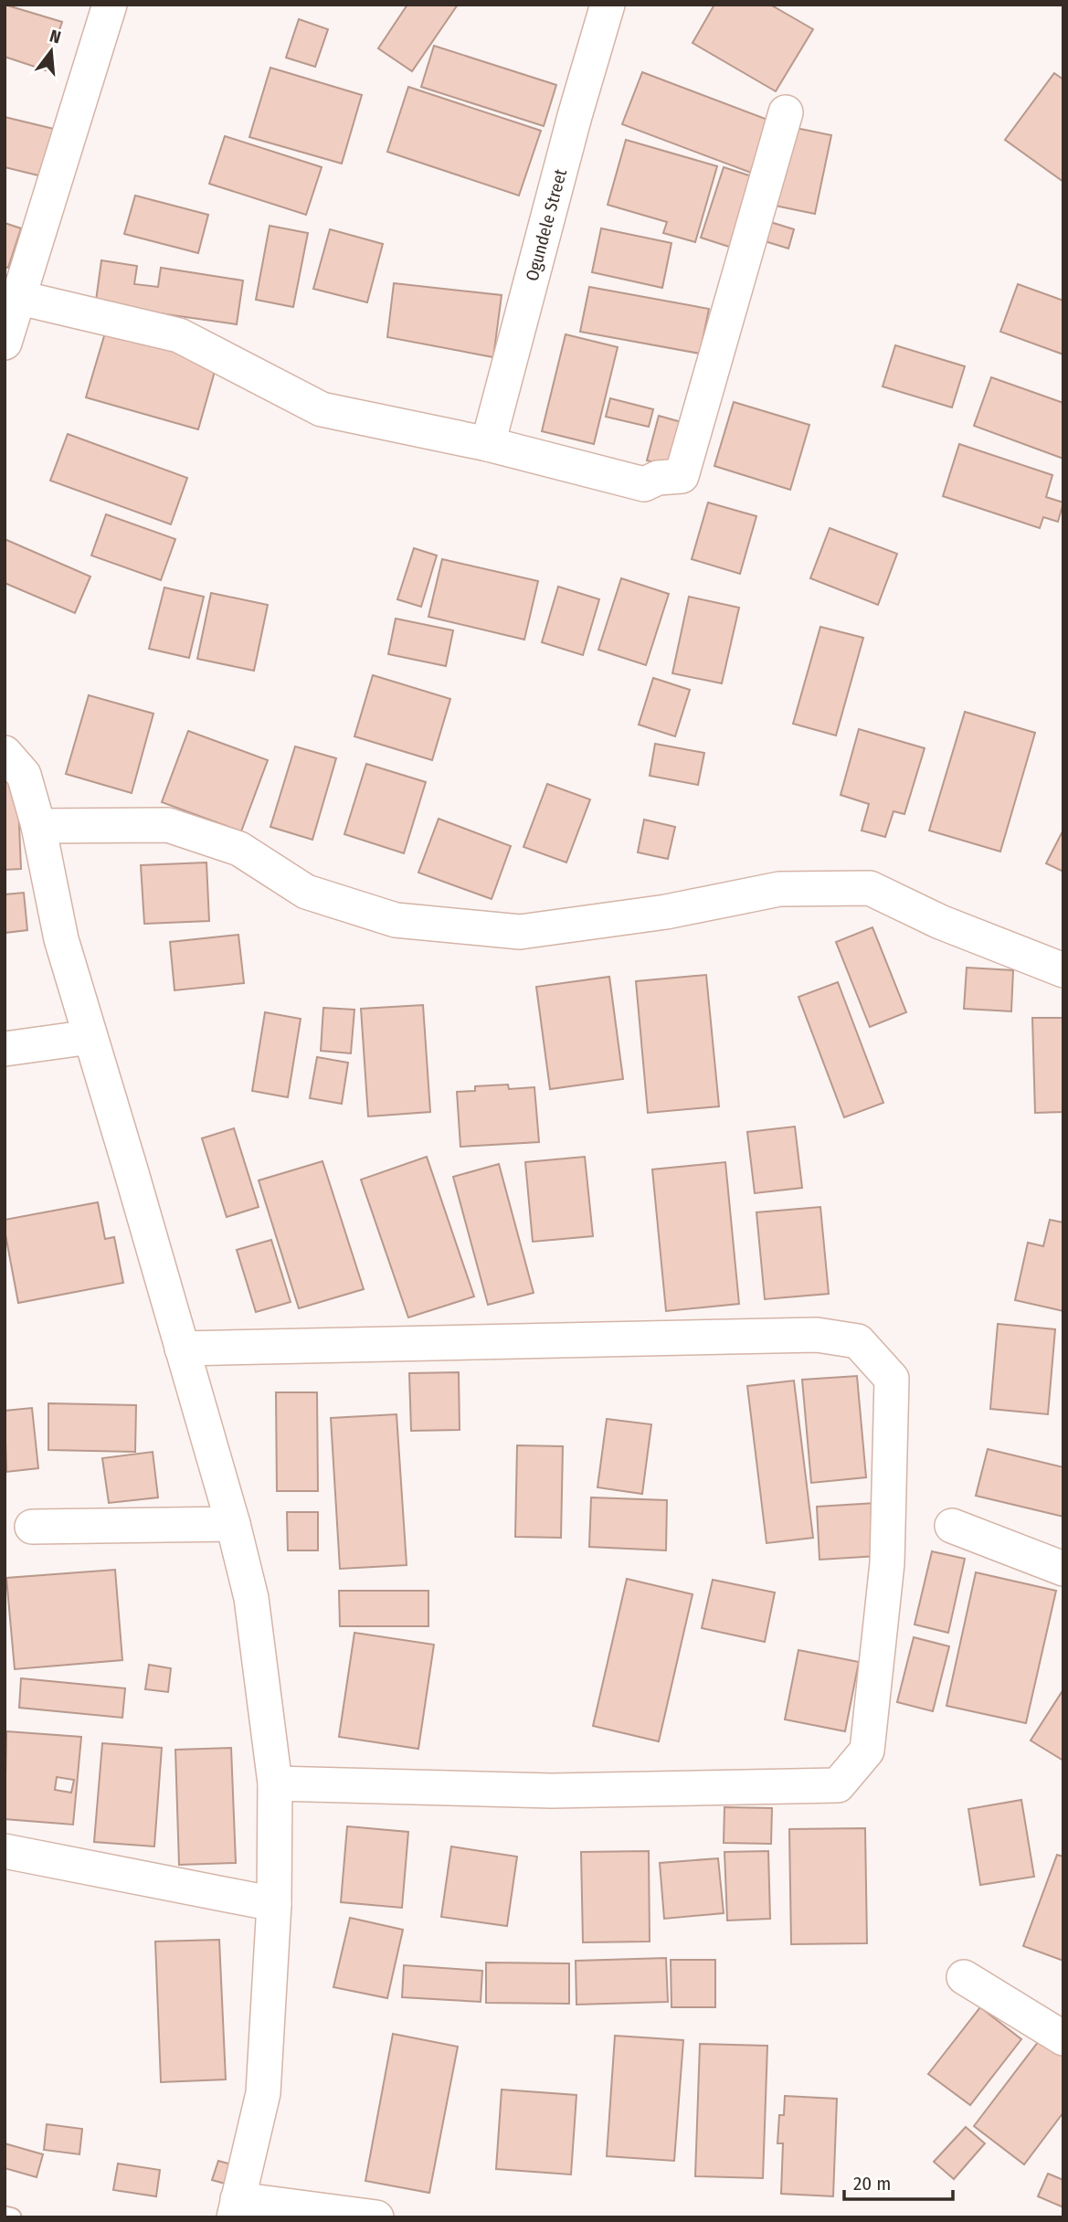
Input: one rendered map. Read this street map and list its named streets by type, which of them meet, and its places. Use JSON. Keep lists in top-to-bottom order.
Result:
{
  "streets": {
    "street": ["Ogundele Street"]
  },
  "scale_bar": "20 m",
  "north": "top"
}
